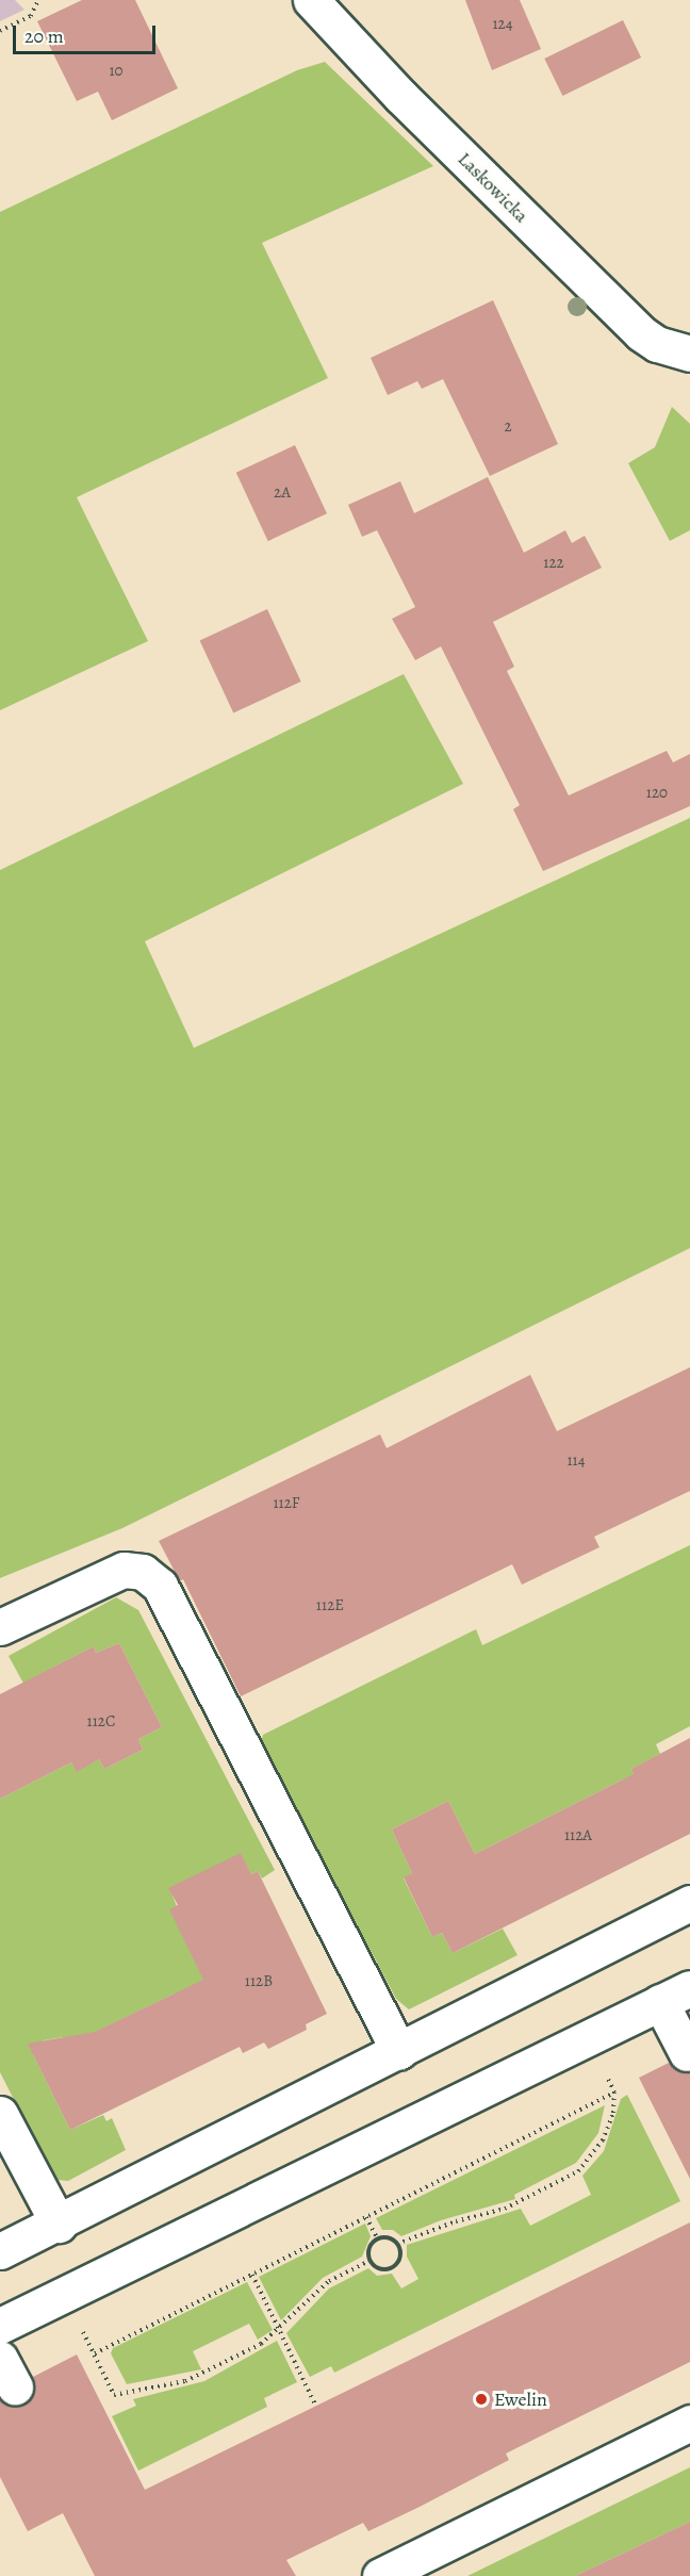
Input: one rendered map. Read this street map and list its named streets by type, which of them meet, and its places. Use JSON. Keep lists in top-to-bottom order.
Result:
{
  "streets": {
    "street": ["Laskowicka"]
  },
  "places": ["Ewelin"],
  "house_numbers": [
    "124",
    "10",
    "2",
    "2A",
    "122",
    "120",
    "114",
    "112F",
    "112E",
    "112C",
    "112A",
    "112B"
  ],
  "scale_bar": "20 m"
}
